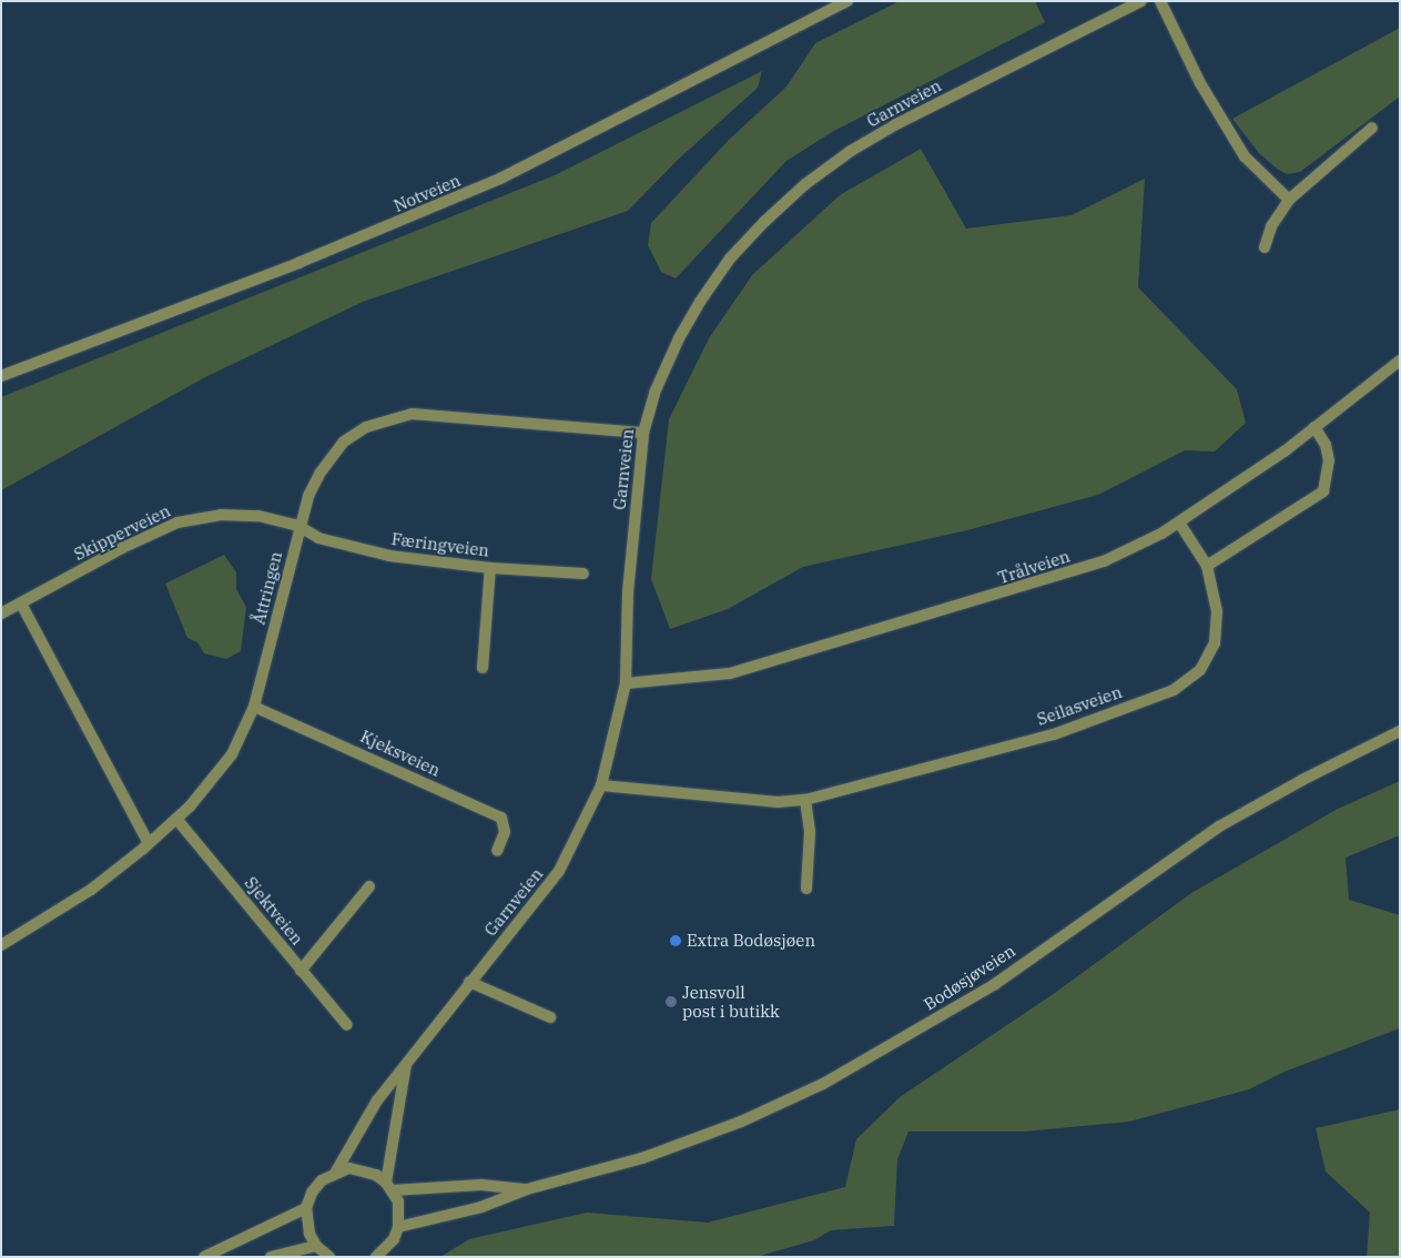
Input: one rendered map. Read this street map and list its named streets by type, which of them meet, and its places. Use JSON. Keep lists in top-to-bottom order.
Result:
{
  "streets": {
    "street": [
      "Garnveien",
      "Notveien",
      "Skipperveien",
      "Færingveien",
      "Trålveien",
      "Åttringen",
      "Seilasveien",
      "Kjeksveien",
      "Sjektveien",
      "Bodøsjøveien"
    ]
  },
  "crossings": [
    ["Garnveien", "Trålveien"],
    ["Garnveien", "Åttringen"],
    ["Garnveien", "Seilasveien"],
    ["Garnveien", "Bodøsjøveien"],
    ["Skipperveien", "Færingveien"],
    ["Skipperveien", "Åttringen"],
    ["Færingveien", "Åttringen"],
    ["Trålveien", "Seilasveien"],
    ["Åttringen", "Kjeksveien"],
    ["Åttringen", "Sjektveien"]
  ],
  "places": ["Extra Bodøsjøen", "Jensvoll post i butikk"]
}
